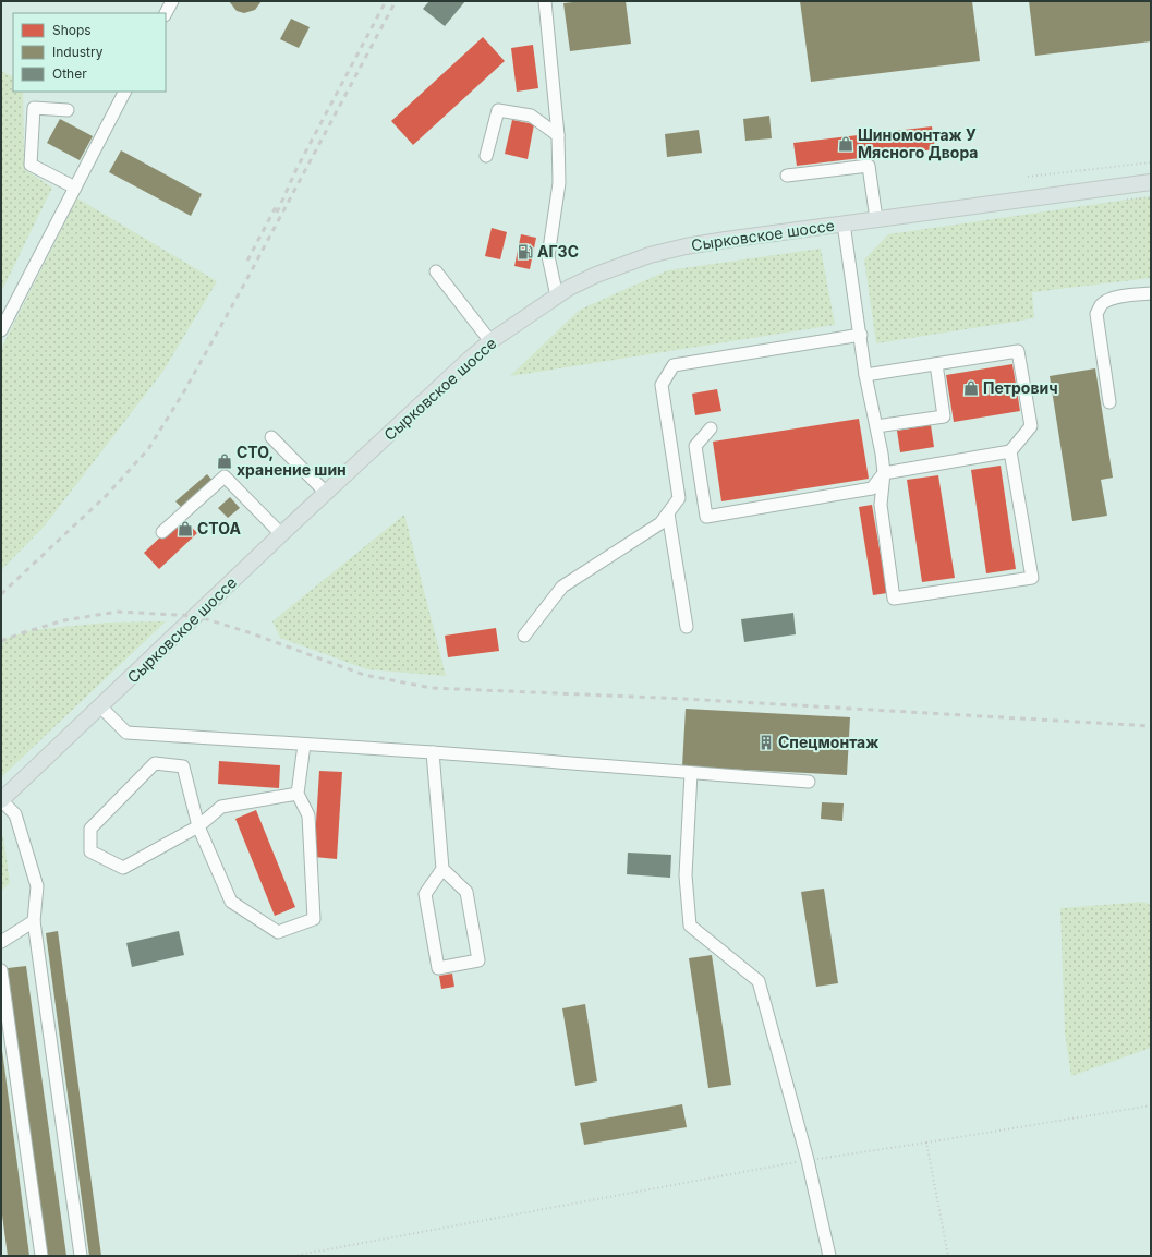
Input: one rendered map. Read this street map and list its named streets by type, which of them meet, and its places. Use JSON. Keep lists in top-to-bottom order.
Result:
{
  "streets": {
    "main road": ["Сырковское шоссе"]
  },
  "places": {
    "shop": [
      "Шиномонтаж У Мясного Двора",
      "Петрович",
      "СТО, хранение шин",
      "СТОА"
    ],
    "fuel station": ["АГЗС"],
    "building": ["Спецмонтаж"]
  },
  "legend": ["Shops", "Industry", "Other"]
}
